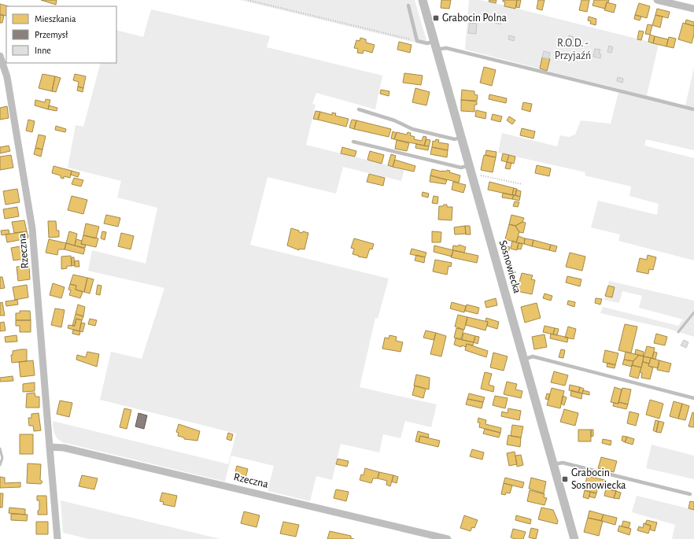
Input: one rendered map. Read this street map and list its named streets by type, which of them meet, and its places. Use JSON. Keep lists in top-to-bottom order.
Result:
{
  "streets": {
    "street": ["Rzeczna", "Sosnowiecka"]
  },
  "parks": ["R.O.D. - Przyjaźń"],
  "places": {
    "transit": ["Grabocin Polna", "Grabocin Sosnowiecka"]
  },
  "legend": ["Mieszkania", "Przemysł", "Inne"]
}
